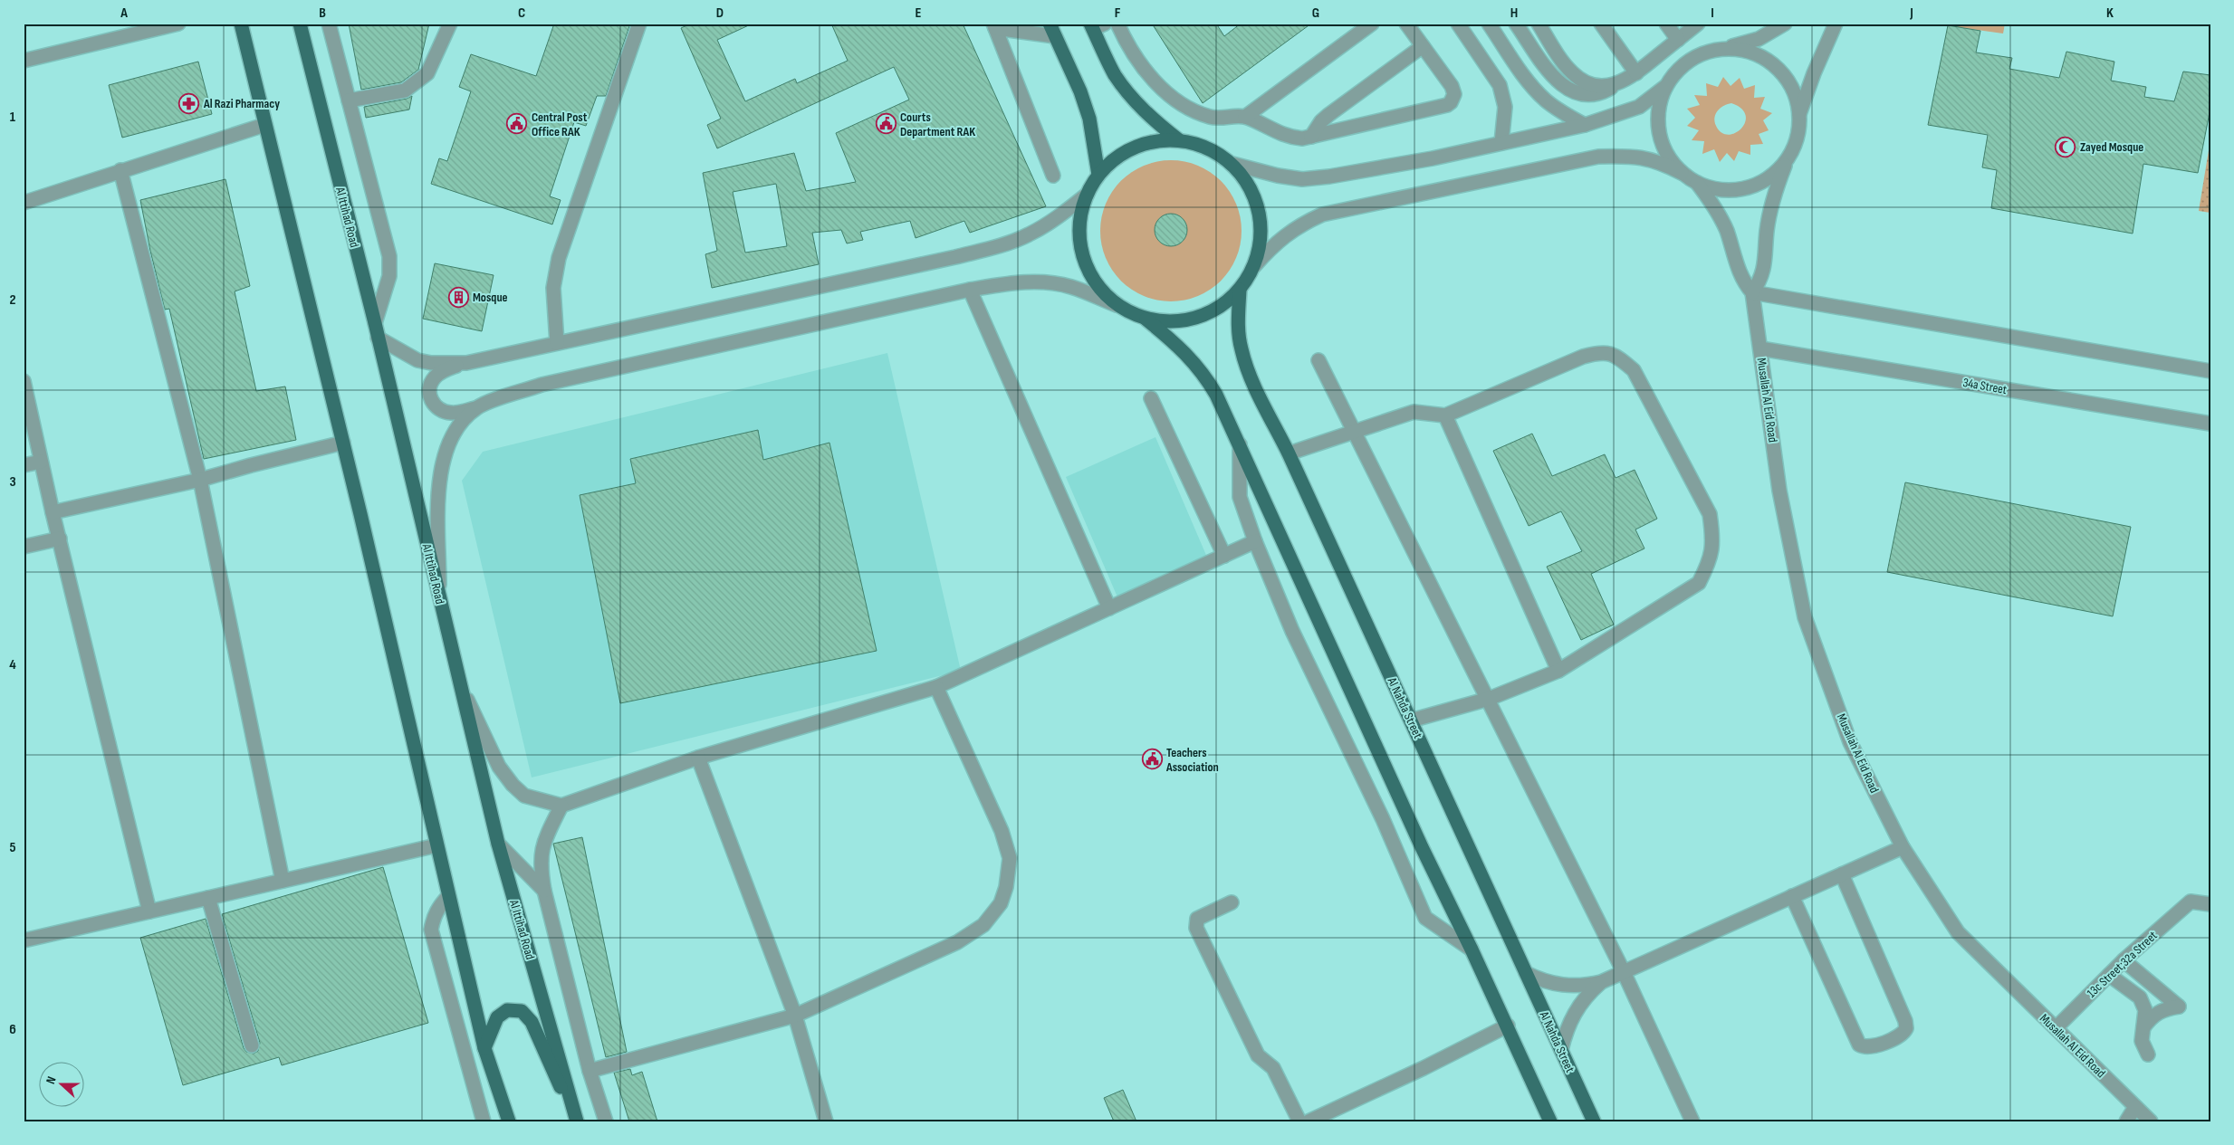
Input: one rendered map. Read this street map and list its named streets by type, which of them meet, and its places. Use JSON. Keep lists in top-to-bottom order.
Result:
{
  "streets": {
    "main road": ["Al Ittihad Road", "Al Nahda Street"],
    "street": ["34a Street", "Musallah Al Eid Road", "13c Street;32a Street"]
  },
  "crossings": [
    ["34a Street", "Musallah Al Eid Road"],
    ["Musallah Al Eid Road", "13c Street;32a Street"]
  ],
  "places": {
    "pharmacy": ["Al Razi Pharmacy"],
    "public building": ["Central Post Office RAK", "Courts Department RAK", "Teachers Association"],
    "mosque": ["Zayed Mosque"],
    "building": ["Mosque"]
  },
  "north": "left",
  "grid": {
    "columns": [
      "A",
      "B",
      "C",
      "D",
      "E",
      "F",
      "G",
      "H",
      "I",
      "J",
      "K"
    ],
    "rows": [
      "1",
      "2",
      "3",
      "4",
      "5",
      "6"
    ]
  }
}
